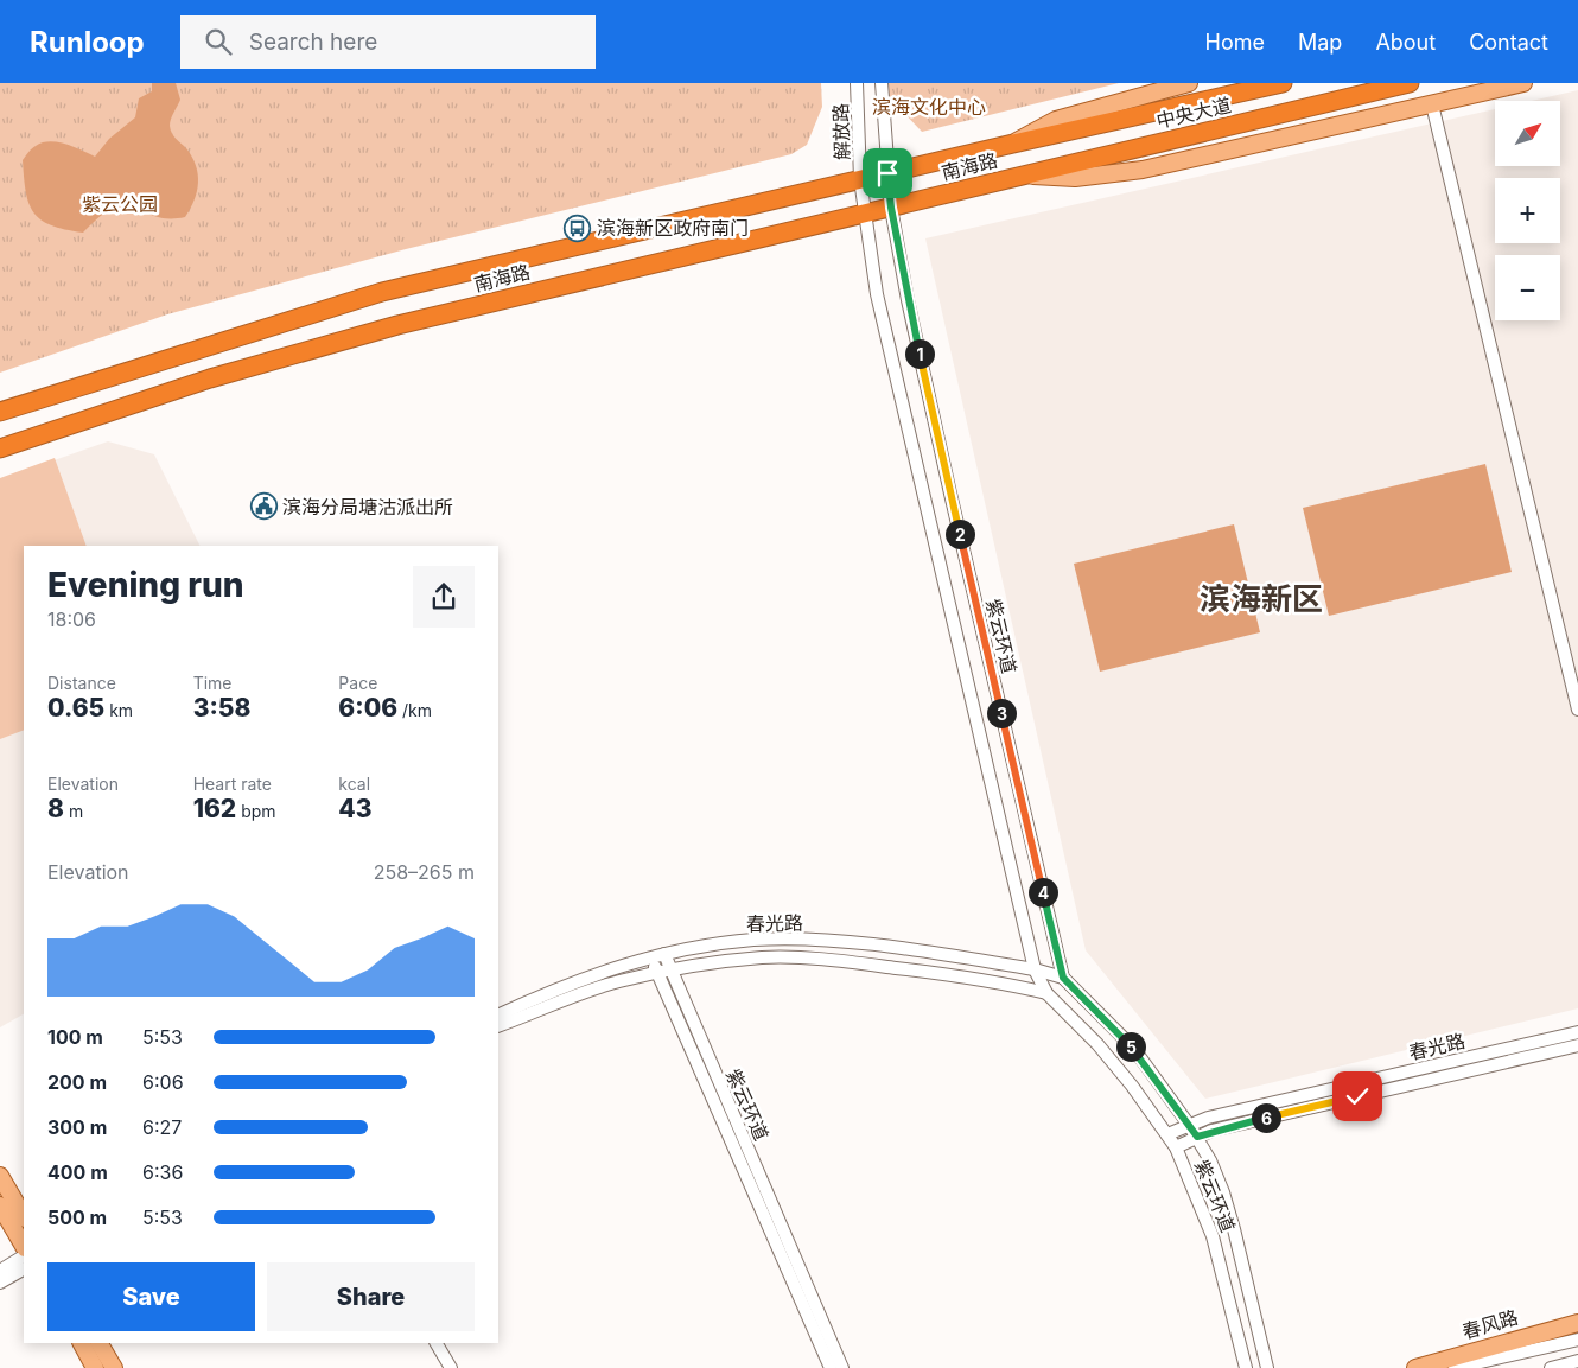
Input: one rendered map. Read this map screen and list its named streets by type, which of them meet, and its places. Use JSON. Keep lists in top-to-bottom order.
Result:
{
  "streets": {
    "highway": ["中央大道", "南海路"],
    "main road": ["春风路"],
    "street": ["解放路", "紫云环道", "春光路"]
  },
  "crossings": [
    ["中央大道", "南海路"],
    ["解放路", "南海路"],
    ["解放路", "紫云环道"],
    ["南海路", "紫云环道"],
    ["紫云环道", "春光路"]
  ],
  "districts": ["滨海新区"],
  "parks": ["滨海文化中心", "紫云公园"],
  "places": {
    "bus stop": ["滨海新区政府南门"],
    "public building": ["滨海分局塘沽派出所"]
  },
  "north": "top right",
  "page": {
    "header": "Runloop",
    "search": "Search here",
    "nav": [
      "Home",
      "Map",
      "About",
      "Contact"
    ],
    "map_buttons": ["+", "−"],
    "pins": [
      "1",
      "2",
      "3",
      "4",
      "5",
      "6"
    ],
    "heading": ["Evening run", "18:06"],
    "stats": [
      ["Distance", "0.65 km"],
      ["Time", "3:58"],
      ["Pace", "6:06 /km"],
      ["Elevation", "8 m"],
      ["Heart rate", "162 bpm"],
      ["kcal", "43"]
    ],
    "chart": ["Elevation", "258–265 m"],
    "list": [
      {
        "name": "100 m",
        "note": "5:53"
      },
      {
        "name": "200 m",
        "note": "6:06"
      },
      {
        "name": "300 m",
        "note": "6:27"
      },
      {
        "name": "400 m",
        "note": "6:36"
      },
      {
        "name": "500 m",
        "note": "5:53"
      }
    ],
    "buttons": ["Save", "Share"]
  }
}
